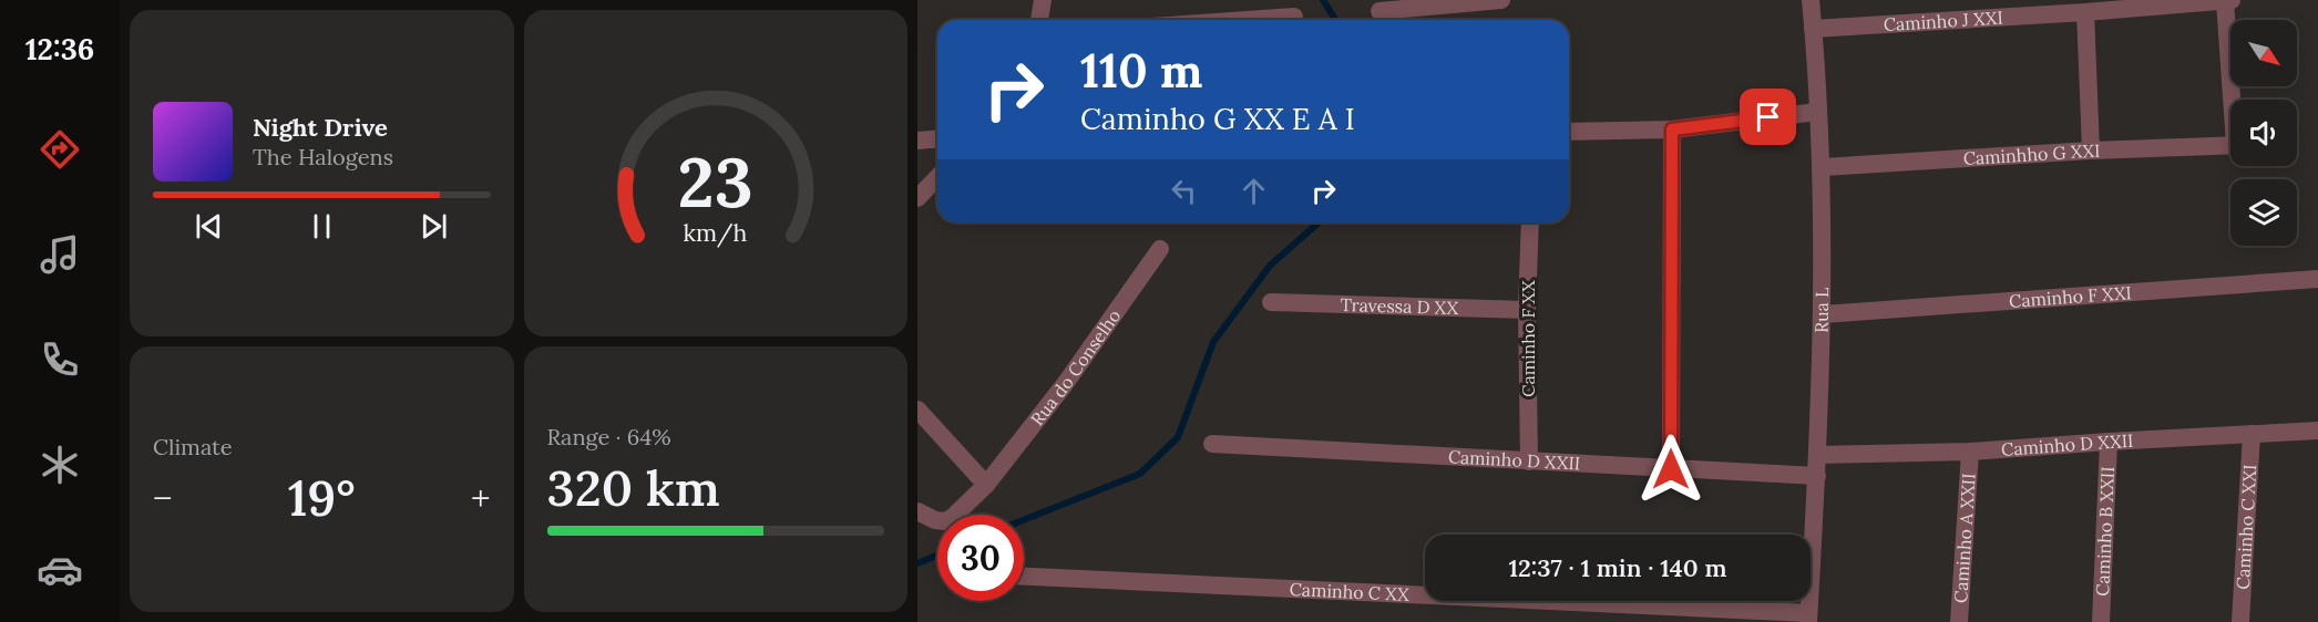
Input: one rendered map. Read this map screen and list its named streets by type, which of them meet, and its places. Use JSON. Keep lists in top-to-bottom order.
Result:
{
  "streets": {
    "street": [
      "Caminho J XXI",
      "Caminhho G XXI",
      "Caminho F XXI",
      "Travessa D XX",
      "Rua L",
      "Caminho F XX",
      "Rua do Conselho",
      "Caminho D XXII",
      "Caminho C XXI",
      "Caminho B XXII",
      "Caminho A XXII",
      "Caminho C XX"
    ]
  },
  "crossings": [
    ["Caminho J XXI", "Rua L"],
    ["Caminhho G XXI", "Rua L"],
    ["Caminho F XXI", "Rua L"],
    ["Travessa D XX", "Caminho F XX"],
    ["Rua L", "Caminho D XXII"],
    ["Rua L", "Caminho C XX"],
    ["Caminho F XX", "Caminho D XXII"],
    ["Caminho D XXII", "Caminho C XXI"],
    ["Caminho D XXII", "Caminho B XXII"],
    ["Caminho D XXII", "Caminho A XXII"]
  ],
  "north": "bottom right",
  "page": {
    "tabs": "12:36",
    "turn": ["110 m", "Caminho G XX E A I"],
    "song": ["Night Drive", "The Halogens"],
    "tile": [
      "Climate",
      ["Range · 64%", "320 km"]
    ],
    "heat": ["−", "19°", "+"],
    "limit": "30",
    "trip": "12:37 · 1 min · 140 m",
    "gauge": ["23", "km/h"]
  }
}
